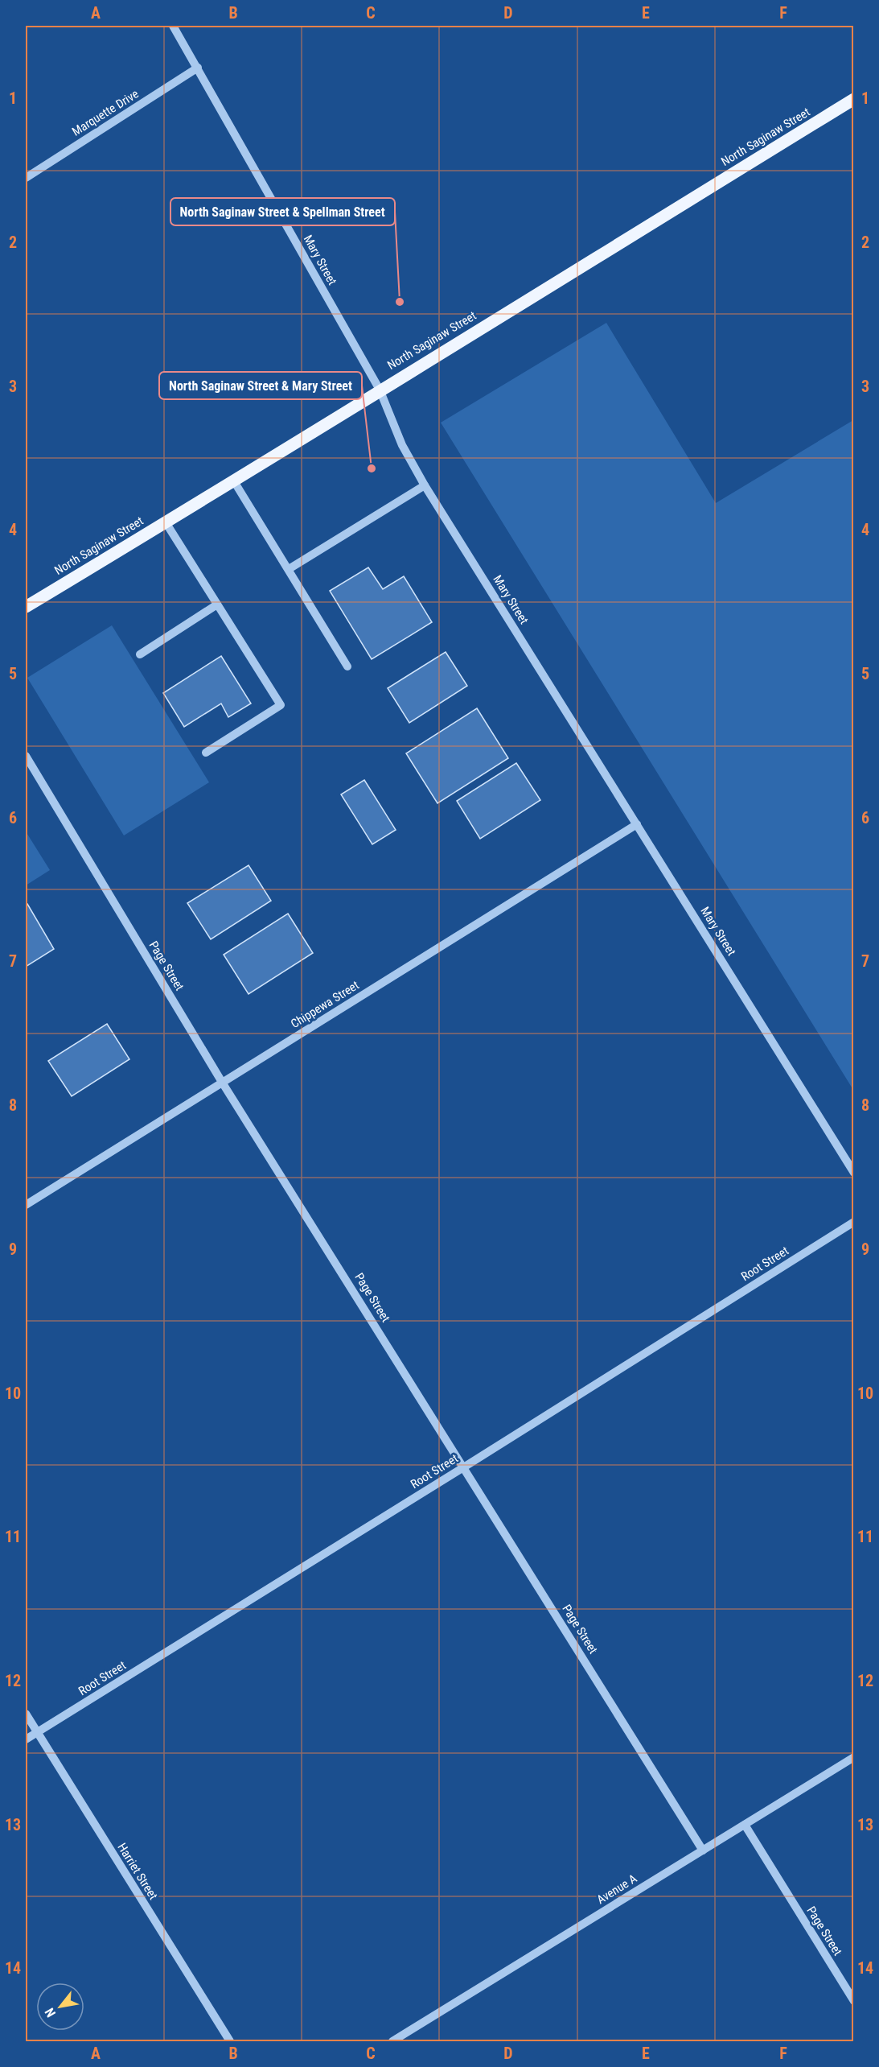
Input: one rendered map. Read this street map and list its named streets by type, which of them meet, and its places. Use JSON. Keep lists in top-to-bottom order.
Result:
{
  "streets": {
    "main road": ["North Saginaw Street"],
    "street": [
      "Marquette Drive",
      "Mary Street",
      "Page Street",
      "Chippewa Street",
      "Root Street",
      "Harriet Street",
      "Avenue A"
    ]
  },
  "crossings": [
    ["Marquette Drive", "Mary Street"],
    ["North Saginaw Street", "Mary Street"],
    ["Mary Street", "Chippewa Street"],
    ["Page Street", "Chippewa Street"],
    ["Page Street", "Root Street"],
    ["Page Street", "Avenue A"],
    ["Root Street", "Harriet Street"]
  ],
  "places": ["North Saginaw Street & Spellman Street", "North Saginaw Street & Mary Street"],
  "north": "bottom left",
  "grid": {
    "columns": [
      "A",
      "B",
      "C",
      "D",
      "E",
      "F"
    ],
    "rows": [
      "1",
      "2",
      "3",
      "4",
      "5",
      "6",
      "7",
      "8",
      "9",
      "10",
      "11",
      "12",
      "13",
      "14"
    ]
  }
}
